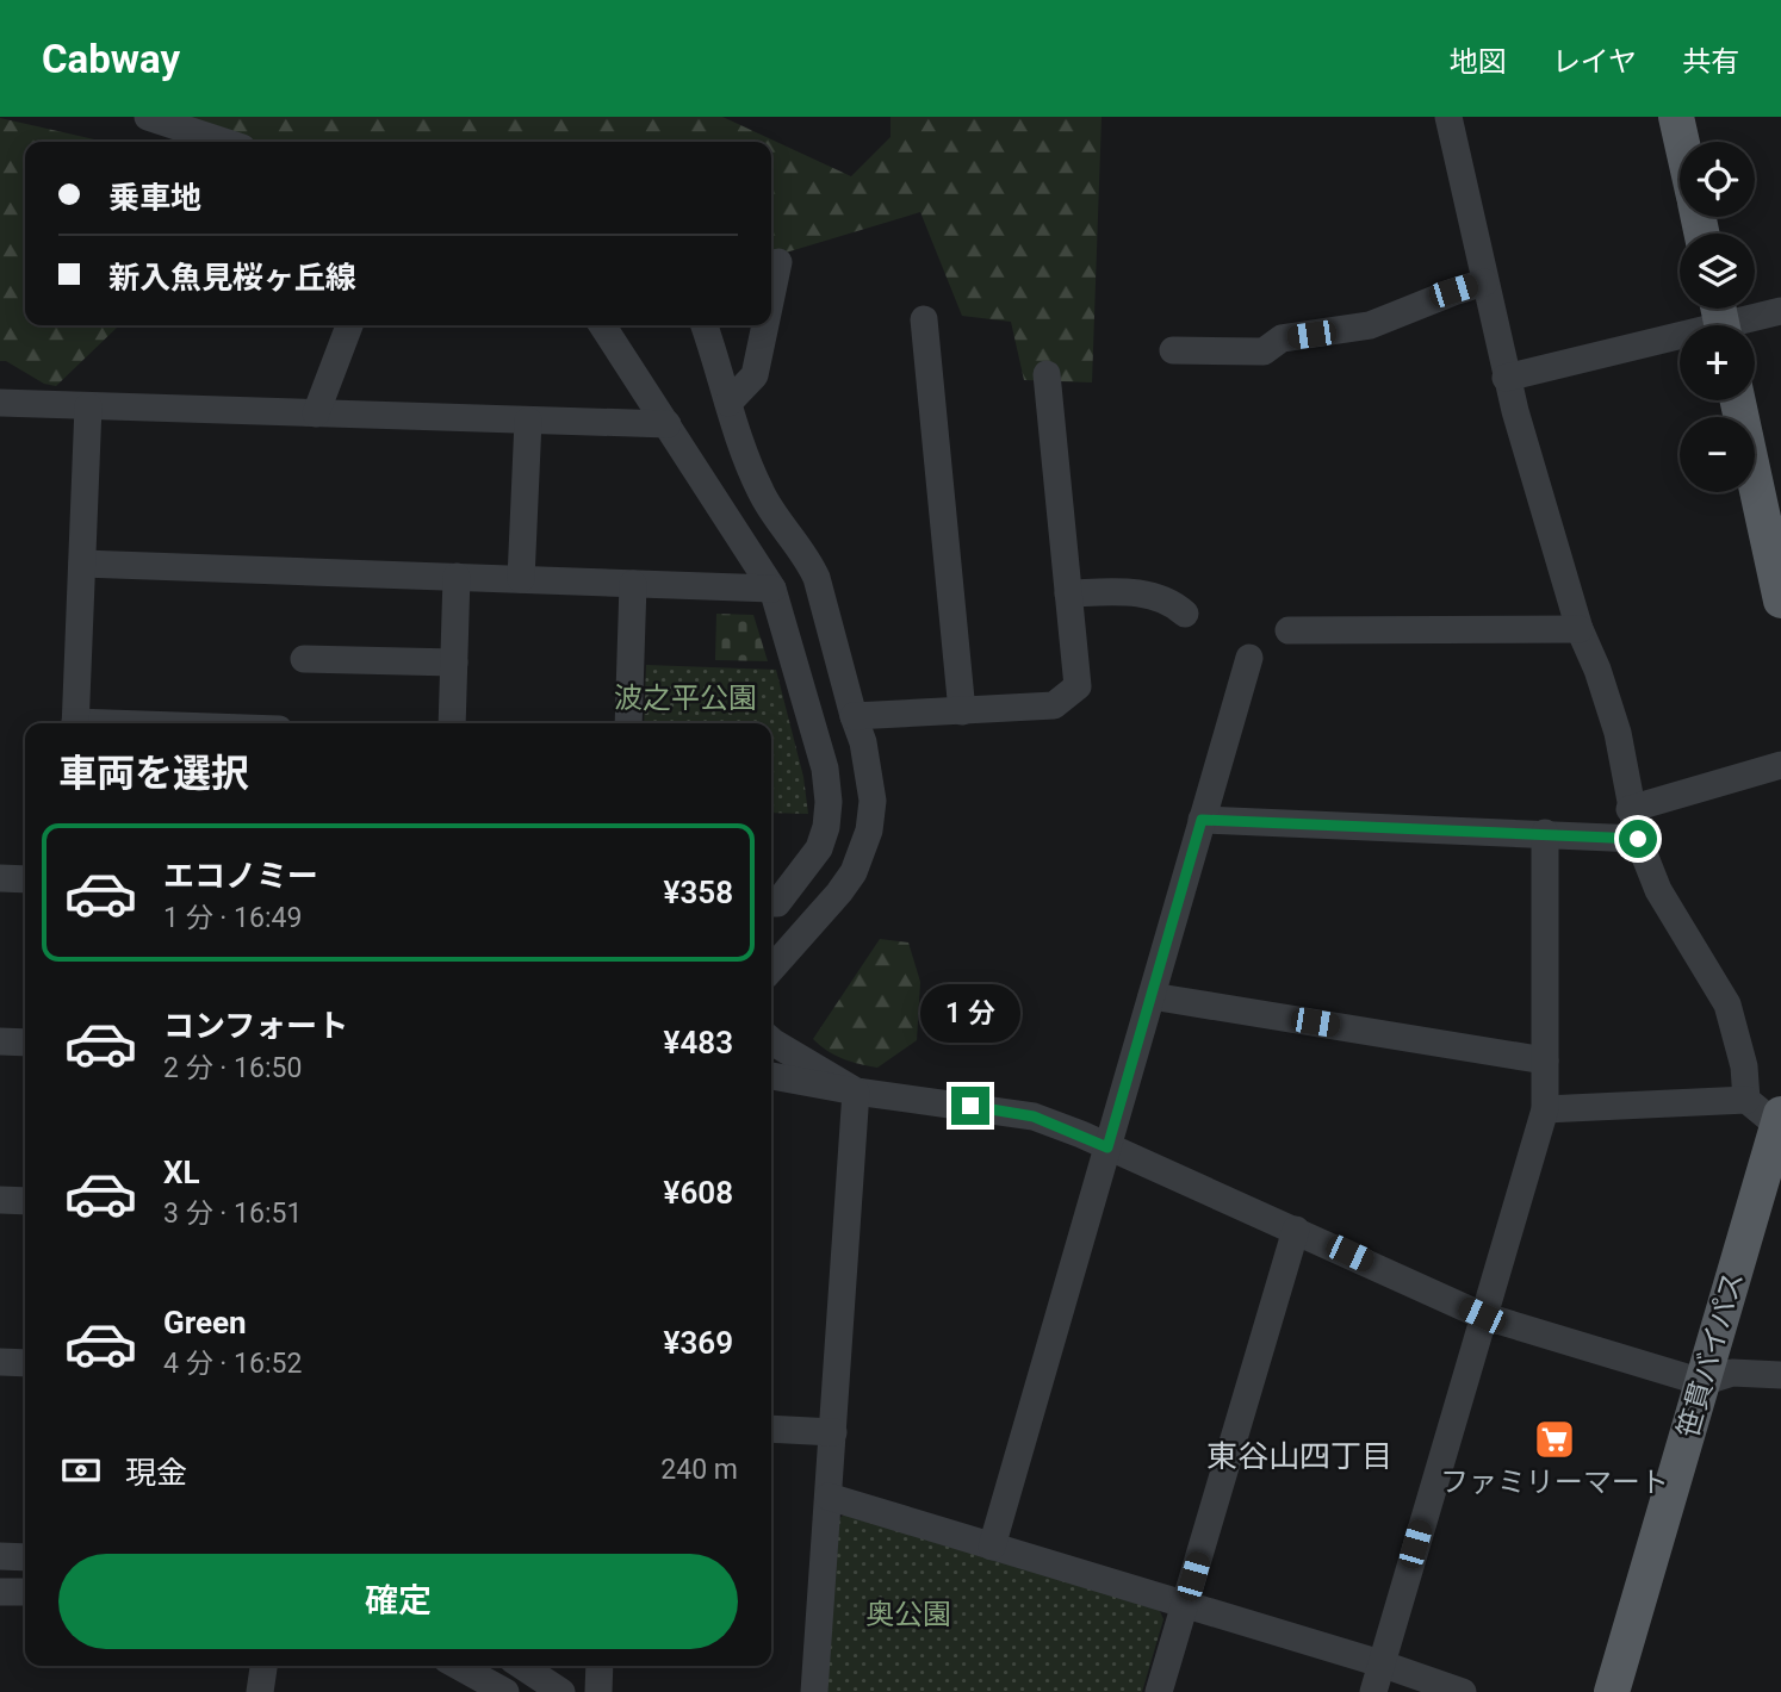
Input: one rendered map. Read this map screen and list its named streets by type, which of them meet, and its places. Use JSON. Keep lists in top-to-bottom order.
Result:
{
  "streets": {
    "main road": ["笹貫バイパス"]
  },
  "districts": ["東谷山四丁目"],
  "parks": ["波之平公園", "奥公園"],
  "places": {
    "supermarket": ["ファミリーマート"]
  },
  "page": {
    "header": "Cabway",
    "nav": ["地図", "レイヤ", "共有"],
    "map_buttons": ["+", "−"],
    "banner": ["乗車地", "新入魚見桜ヶ丘線"],
    "heading": "車両を選択",
    "list": [
      {
        "name": "エコノミー",
        "note": "1 分 · 16:49",
        "value": "¥358"
      },
      {
        "name": "コンフォート",
        "note": "2 分 · 16:50",
        "value": "¥483"
      },
      {
        "name": "XL",
        "note": "3 分 · 16:51",
        "value": "¥608"
      },
      {
        "name": "Green",
        "note": "4 分 · 16:52",
        "value": "¥369"
      }
    ],
    "bubble": "1 分",
    "pay": ["現金", "240 m"],
    "buttons": "確定"
  }
}
